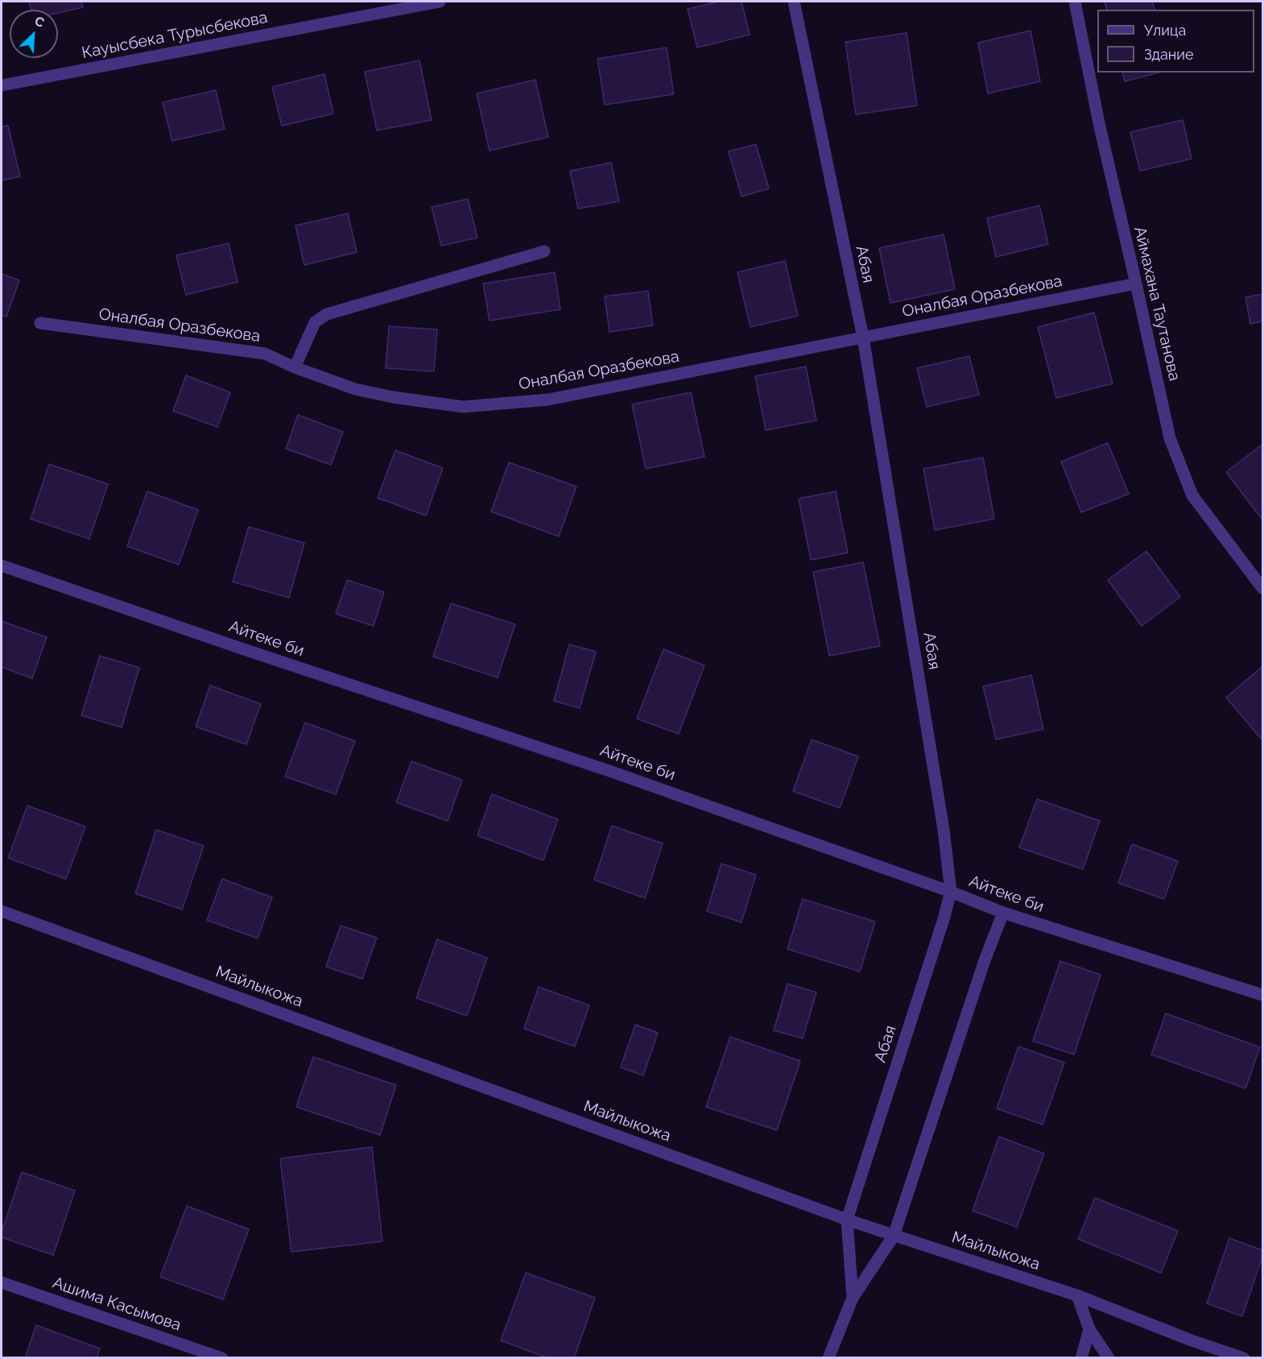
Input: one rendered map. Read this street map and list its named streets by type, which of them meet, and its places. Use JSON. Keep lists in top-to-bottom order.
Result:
{
  "streets": {
    "street": [
      "Кауысбека Турысбекова",
      "Абая",
      "Оналбая Оразбекова",
      "Аймахана Таутанова",
      "Айтеке би",
      "Майлыкожа",
      "Ашима Касымова"
    ]
  },
  "crossings": [
    ["Абая", "Оналбая Оразбекова"],
    ["Абая", "Айтеке би"],
    ["Абая", "Майлыкожа"],
    ["Оналбая Оразбекова", "Аймахана Таутанова"]
  ],
  "legend": ["Улица", "Здание"],
  "north": "top right"
}
